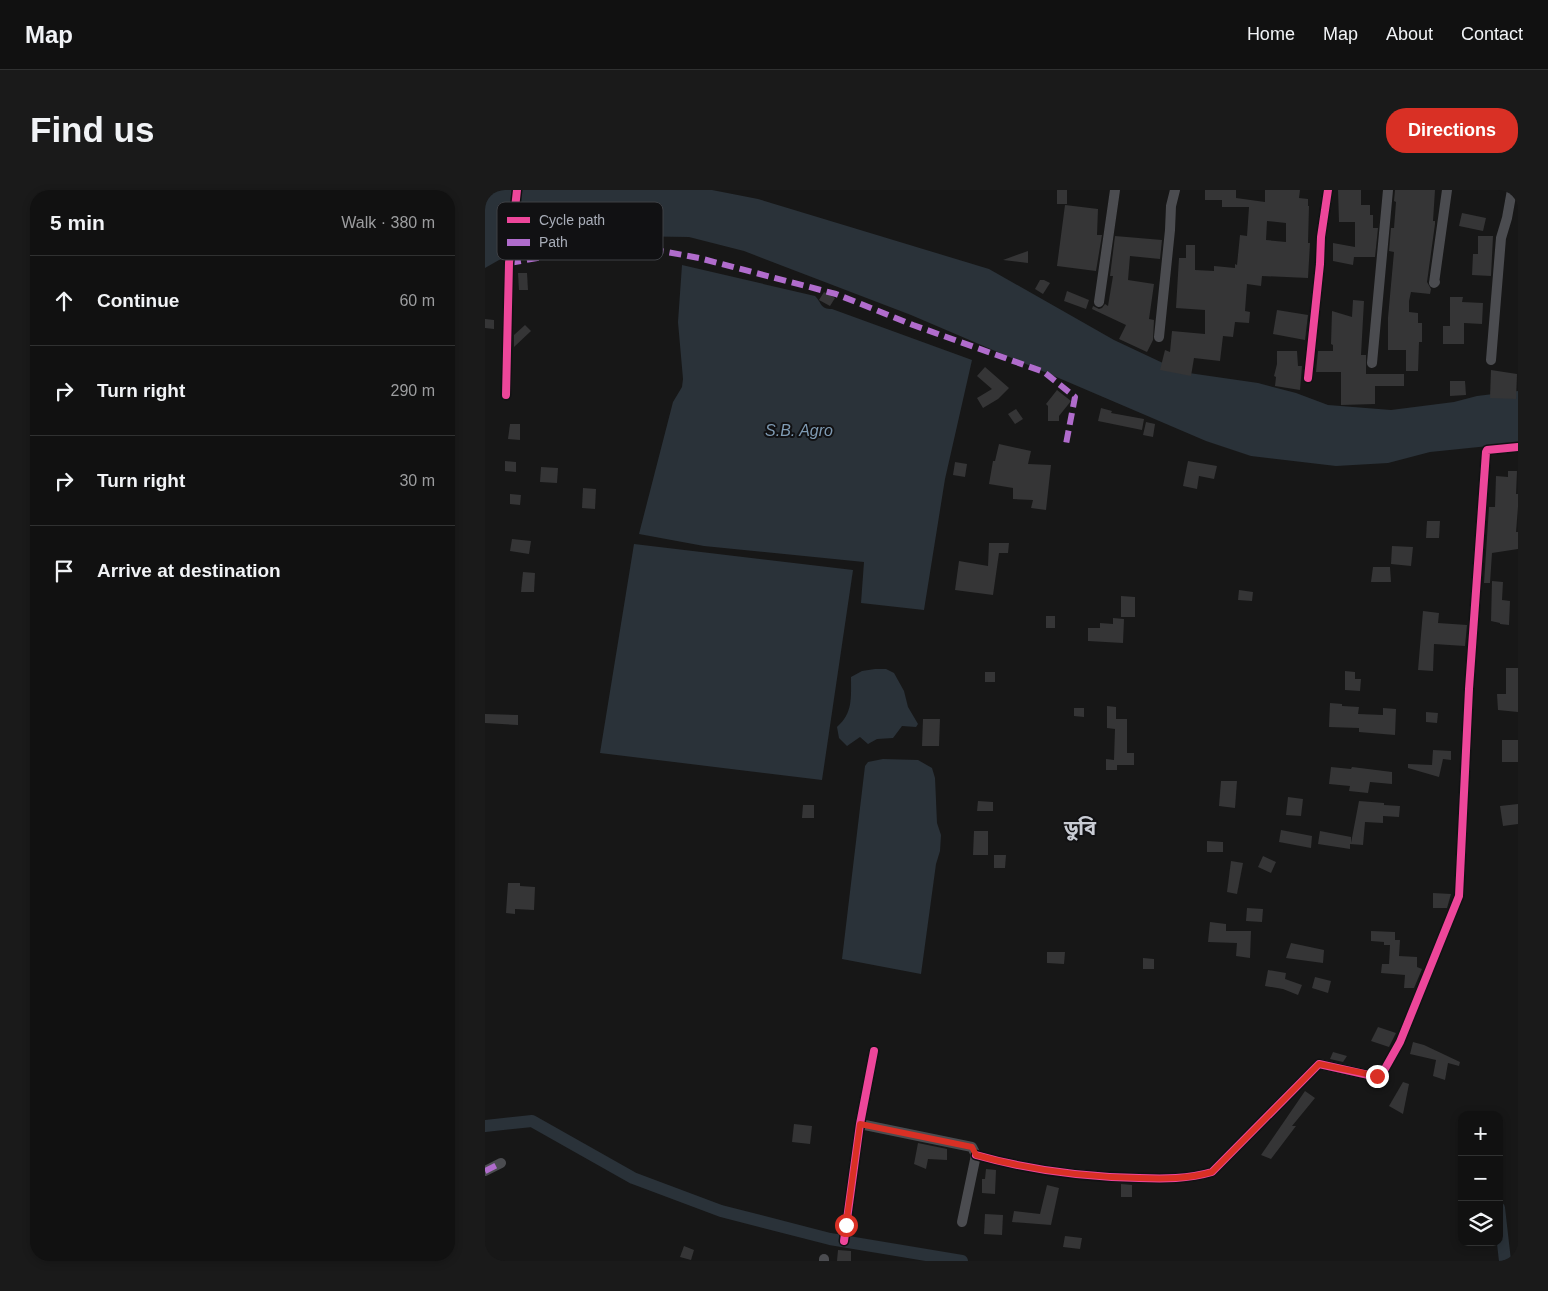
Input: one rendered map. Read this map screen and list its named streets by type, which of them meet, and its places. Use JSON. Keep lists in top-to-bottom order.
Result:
{
  "districts": ["ডুবি"],
  "water": ["S.B. Agro"],
  "legend": ["Cycle path", "Path"],
  "page": {
    "header": "Map",
    "nav": [
      "Home",
      "Map",
      "About",
      "Contact"
    ],
    "buttons": "Directions",
    "title": "Find us",
    "heading": ["5 min", "Walk · 380 m"],
    "list": [
      ["Continue", "60 m"],
      ["Turn right", "290 m"],
      ["Turn right", "30 m"],
      "Arrive at destination"
    ],
    "map_buttons": ["+", "−"]
  }
}
